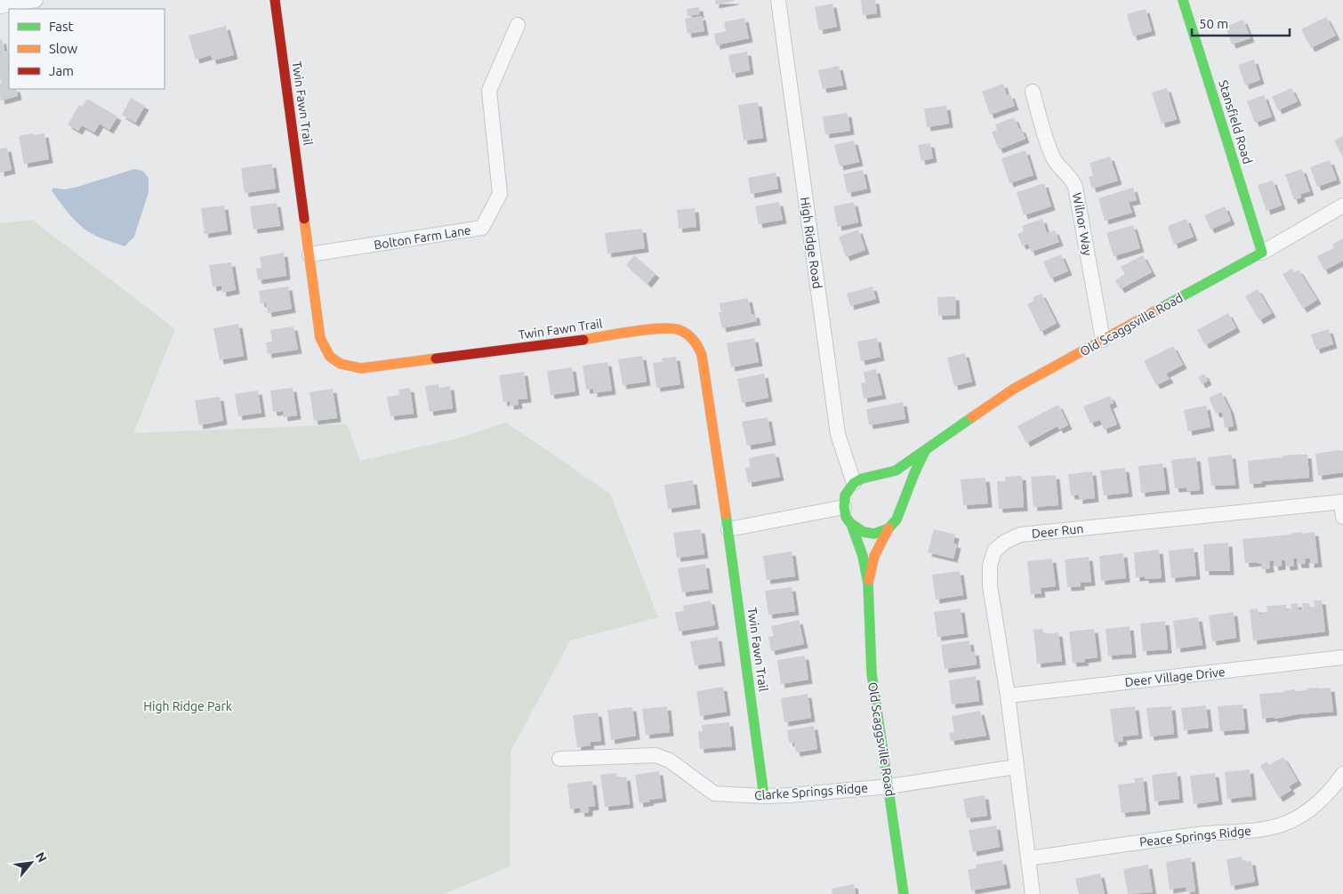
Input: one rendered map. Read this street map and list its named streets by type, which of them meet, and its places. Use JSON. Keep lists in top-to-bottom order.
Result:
{
  "streets": {
    "street": [
      "Twin Fawn Trail",
      "Stansfield Road",
      "Wilnor Way",
      "Bolton Farm Lane",
      "High Ridge Road",
      "Old Scaggsville Road",
      "Deer Run",
      "Deer Village Drive",
      "Clarke Springs Ridge",
      "Peace Springs Ridge"
    ]
  },
  "crossings": [
    ["Twin Fawn Trail", "Bolton Farm Lane"],
    ["Twin Fawn Trail", "Clarke Springs Ridge"],
    ["Stansfield Road", "Old Scaggsville Road"],
    ["Wilnor Way", "Old Scaggsville Road"],
    ["High Ridge Road", "Old Scaggsville Road"],
    ["Old Scaggsville Road", "Clarke Springs Ridge"],
    ["Deer Run", "Deer Village Drive"],
    ["Deer Run", "Peace Springs Ridge"]
  ],
  "parks": ["High Ridge Park"],
  "legend": ["Fast", "Slow", "Jam"],
  "scale_bar": "50 m",
  "north": "top right"
}
